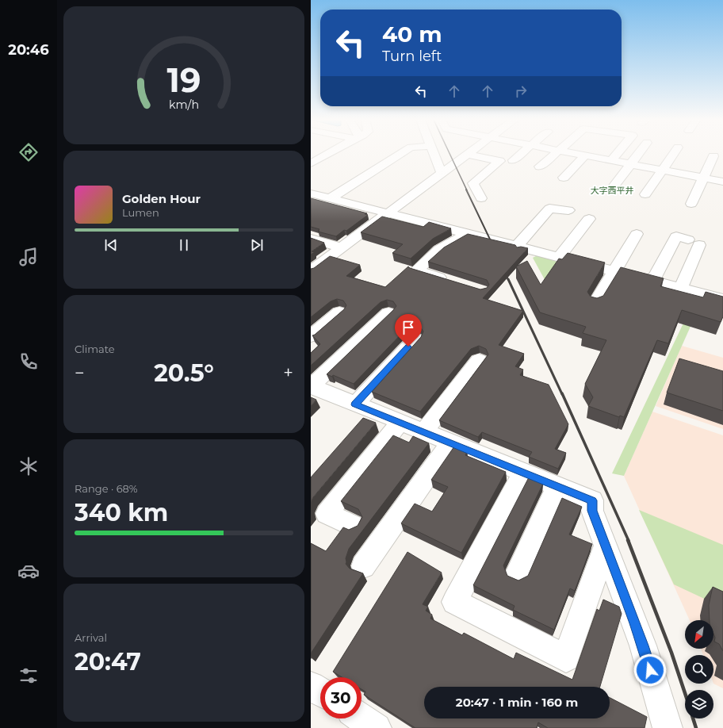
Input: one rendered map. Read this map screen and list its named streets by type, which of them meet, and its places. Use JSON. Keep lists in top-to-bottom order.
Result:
{
  "districts": ["大字西平井"],
  "north": "bottom left",
  "page": {
    "tabs": "20:46",
    "turn": ["40 m", "Turn left"],
    "song": ["Golden Hour", "Lumen"],
    "tile": [
      "Climate",
      ["Range · 68%", "340 km"],
      ["Arrival", "20:47"]
    ],
    "heat": ["−", "20.5°", "+"],
    "limit": "30",
    "trip": "20:47 · 1 min · 160 m",
    "gauge": ["19", "km/h"]
  }
}
